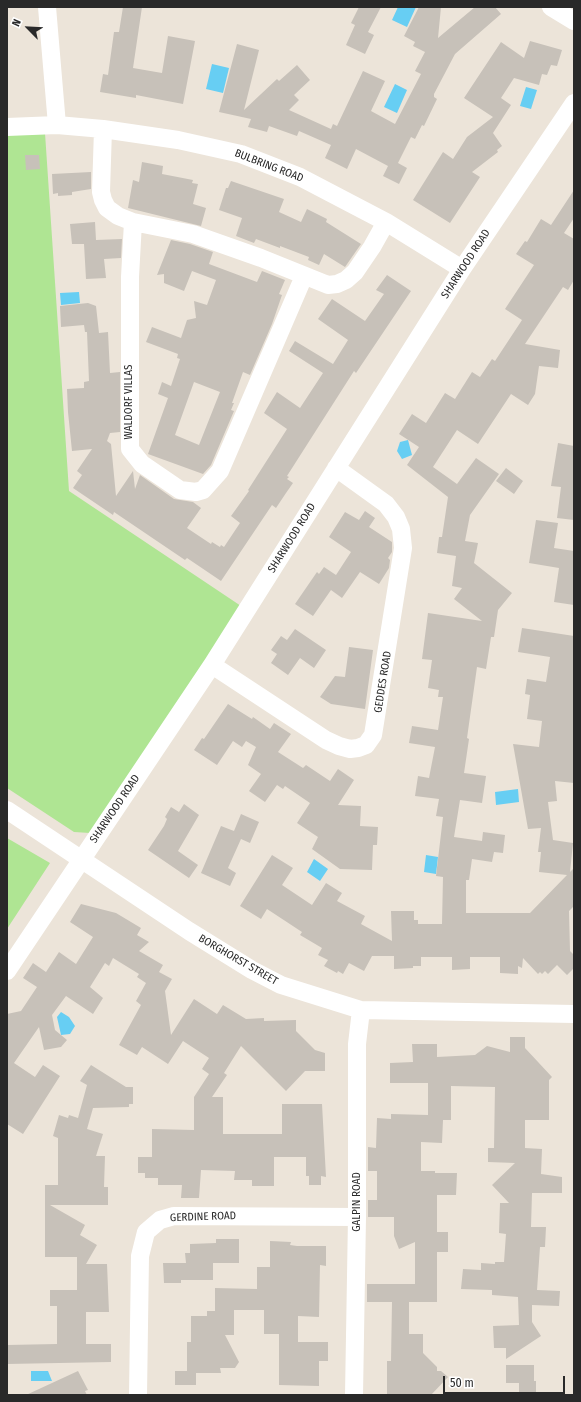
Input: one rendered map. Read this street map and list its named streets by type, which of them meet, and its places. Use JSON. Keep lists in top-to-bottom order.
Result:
{
  "streets": {
    "street": [
      "BULBRING ROAD",
      "SHARWOOD ROAD",
      "WALDORF VILLAS",
      "GEDDES ROAD",
      "BORGHORST STREET",
      "GALPIN ROAD",
      "GERDINE ROAD"
    ]
  },
  "crossings": [
    ["BULBRING ROAD", "SHARWOOD ROAD"],
    ["SHARWOOD ROAD", "GEDDES ROAD"],
    ["SHARWOOD ROAD", "BORGHORST STREET"],
    ["BORGHORST STREET", "GALPIN ROAD"],
    ["GALPIN ROAD", "GERDINE ROAD"]
  ],
  "scale_bar": "50 m",
  "north": "top left"
}
